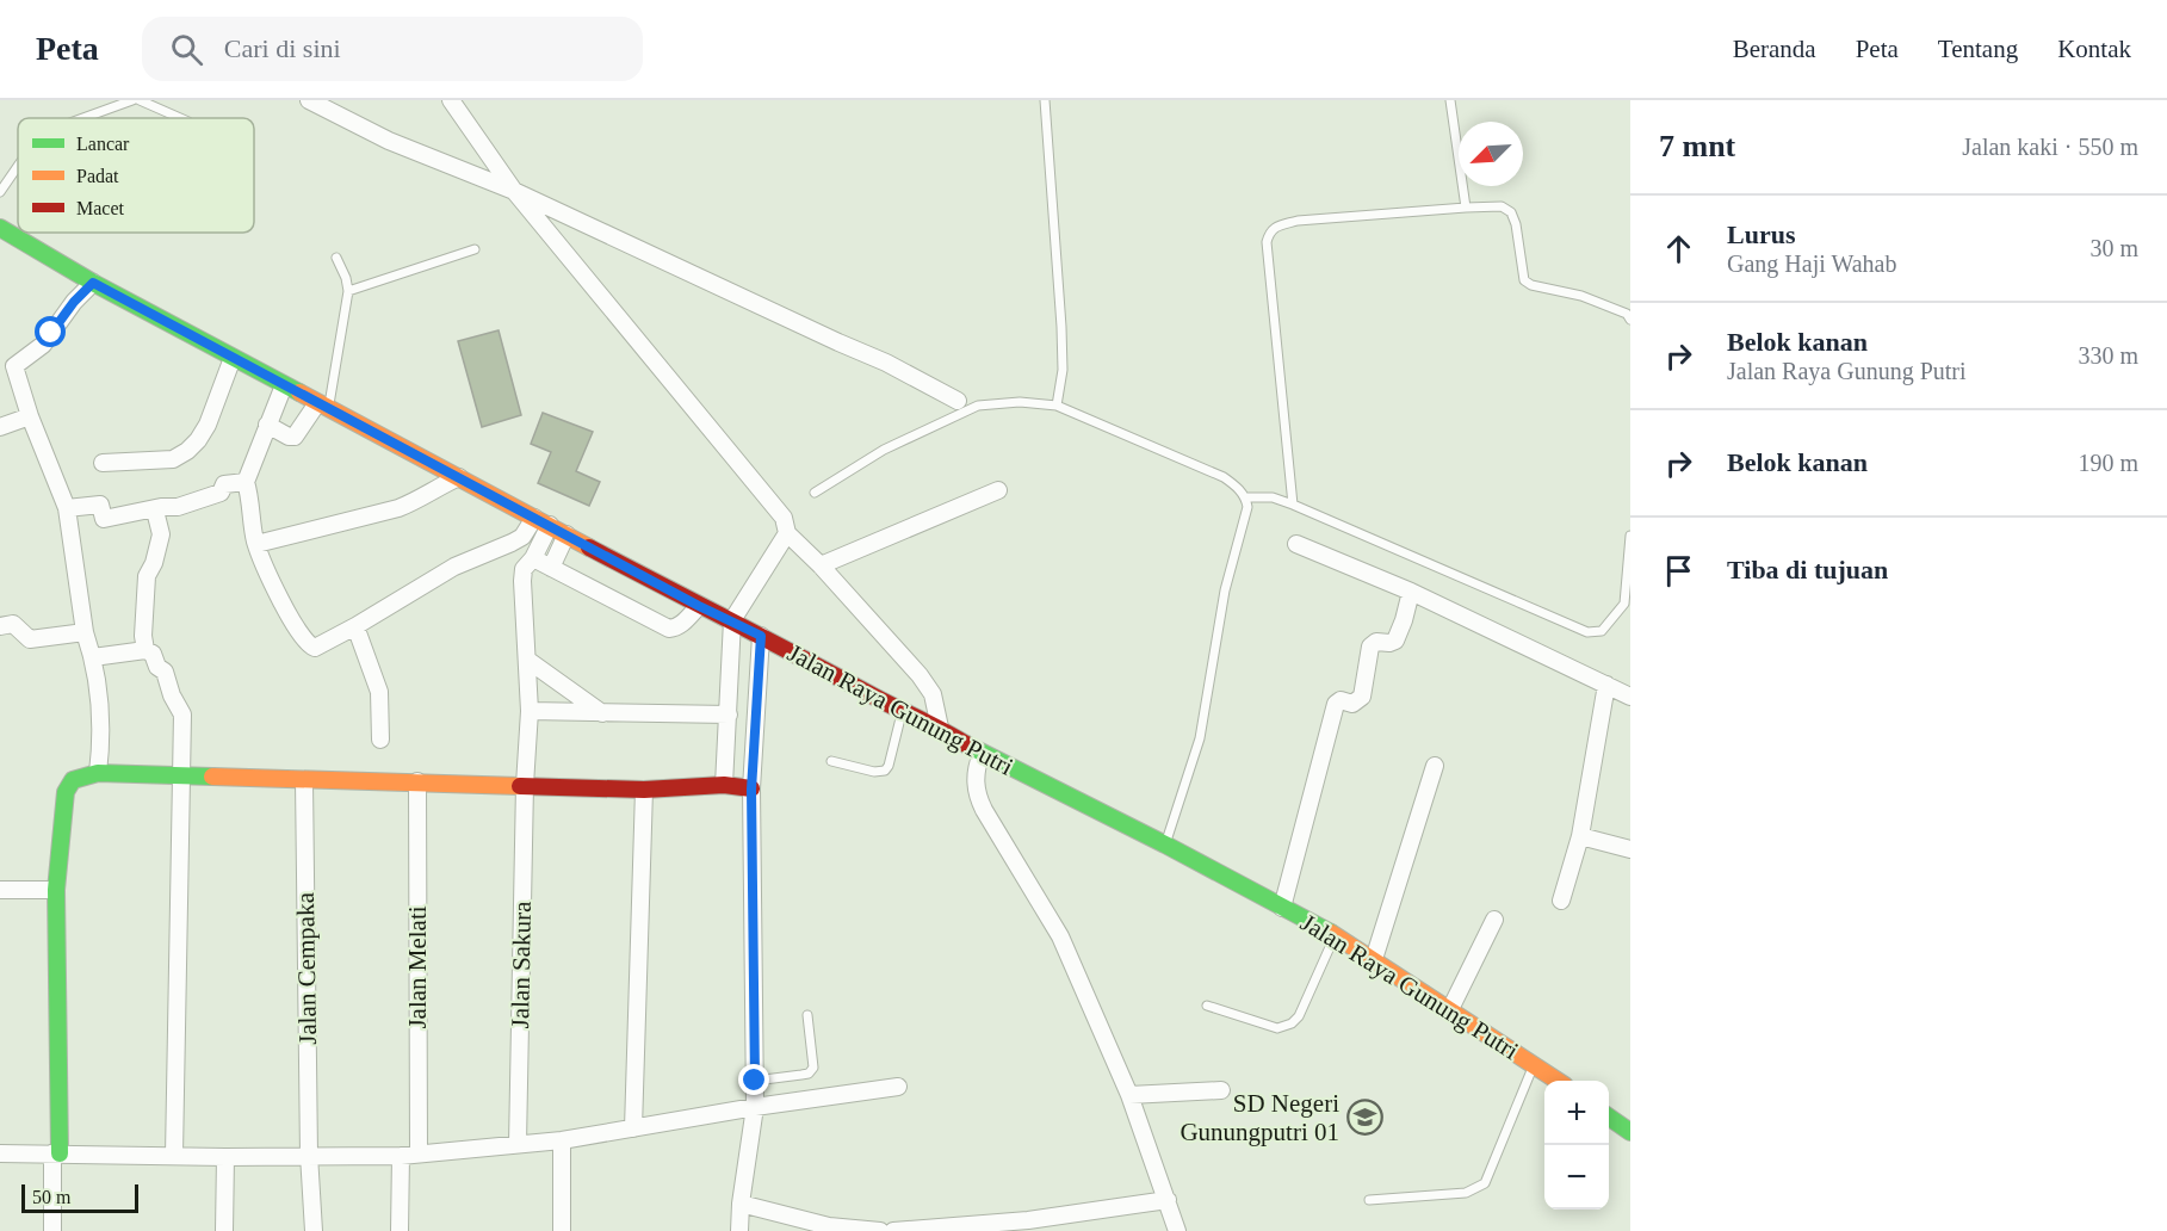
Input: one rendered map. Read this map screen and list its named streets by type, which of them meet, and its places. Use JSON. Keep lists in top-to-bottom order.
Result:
{
  "streets": {
    "main road": ["Jalan Raya Gunung Putri"],
    "street": ["Jalan Sakura", "Jalan Melati", "Jalan Cempaka"]
  },
  "crossings": [
    ["Jalan Raya Gunung Putri", "Jalan Sakura"]
  ],
  "places": {
    "school or university": ["SD Negeri Gunungputri 01"]
  },
  "legend": ["Lancar", "Padat", "Macet"],
  "scale_bar": "50 m",
  "north": "bottom left",
  "page": {
    "header": "Peta",
    "search": "Cari di sini",
    "nav": [
      "Beranda",
      "Peta",
      "Tentang",
      "Kontak"
    ],
    "heading": ["7 mnt", "Jalan kaki · 550 m"],
    "list": [
      ["Lurus", "Gang Haji Wahab", "30 m"],
      ["Belok kanan", "Jalan Raya Gunung Putri", "330 m"],
      ["Belok kanan", "190 m"],
      "Tiba di tujuan"
    ],
    "map_buttons": ["+", "−"],
    "scale": "50 m"
  }
}
